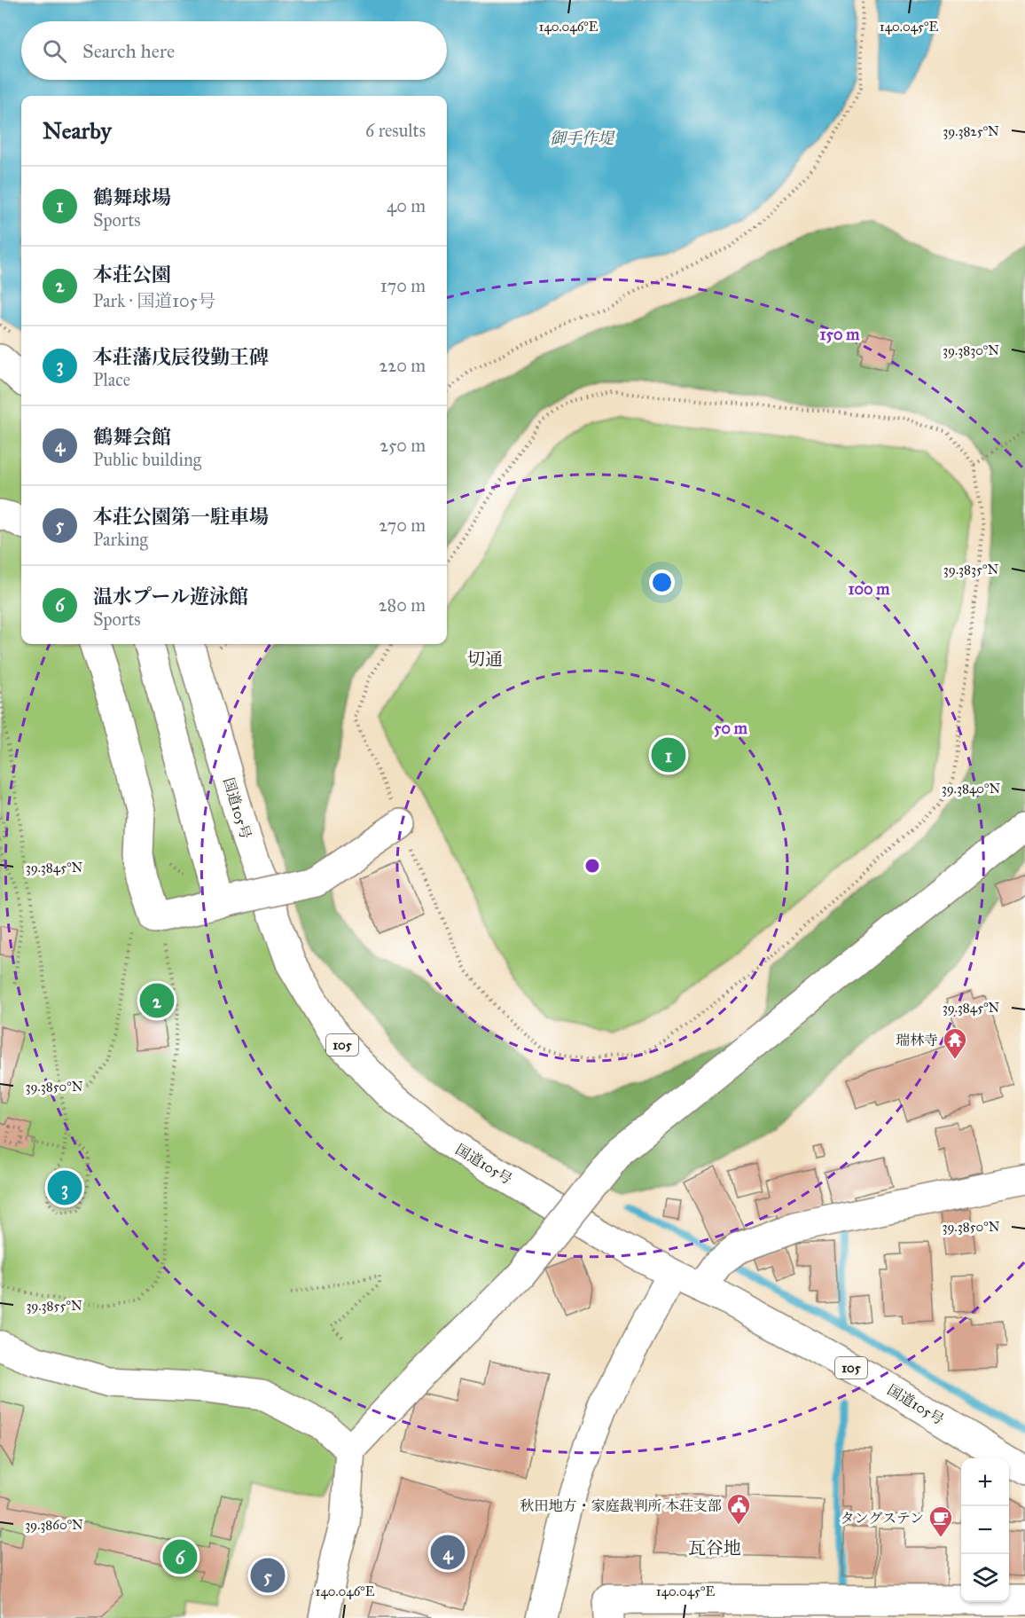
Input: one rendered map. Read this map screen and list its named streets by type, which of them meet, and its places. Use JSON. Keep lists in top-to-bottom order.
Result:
{
  "streets": {
    "main road": ["国道105号", "105"]
  },
  "districts": ["切通", "瓦谷地"],
  "water": ["御手作堤"],
  "places": {
    "temple": ["瑞林寺"],
    "public building": ["秋田地方・家庭裁判所 本荘支部"],
    "cafe": ["タングステン"]
  },
  "page": {
    "search": "Search here",
    "heading": ["Nearby", "6 results"],
    "list": [
      {
        "mark": "1",
        "name": "鶴舞球場",
        "note": "Sports",
        "value": "40 m"
      },
      {
        "mark": "2",
        "name": "本荘公園",
        "note": "Park · 国道105号",
        "value": "170 m"
      },
      {
        "mark": "3",
        "name": "本荘藩戊辰役勤王碑",
        "note": "Place",
        "value": "220 m"
      },
      {
        "mark": "4",
        "name": "鶴舞会館",
        "note": "Public building",
        "value": "250 m"
      },
      {
        "mark": "5",
        "name": "本荘公園第一駐車場",
        "note": "Parking",
        "value": "270 m"
      },
      {
        "mark": "6",
        "name": "温水プール遊泳館",
        "note": "Sports",
        "value": "280 m"
      }
    ],
    "pins": [
      "1",
      "2",
      "3",
      "4",
      "6",
      "5"
    ],
    "map_buttons": ["+", "−"]
  },
  "coordinates": [
    "140.046°E",
    "140.045°E",
    "39.3825°N",
    "39.3830°N",
    "39.3835°N",
    "39.3840°N",
    "39.3845°N",
    "39.3850°N",
    "39.3855°N",
    "39.3860°N"
  ],
  "rings": ["150 m", "100 m", "50 m"]
}
